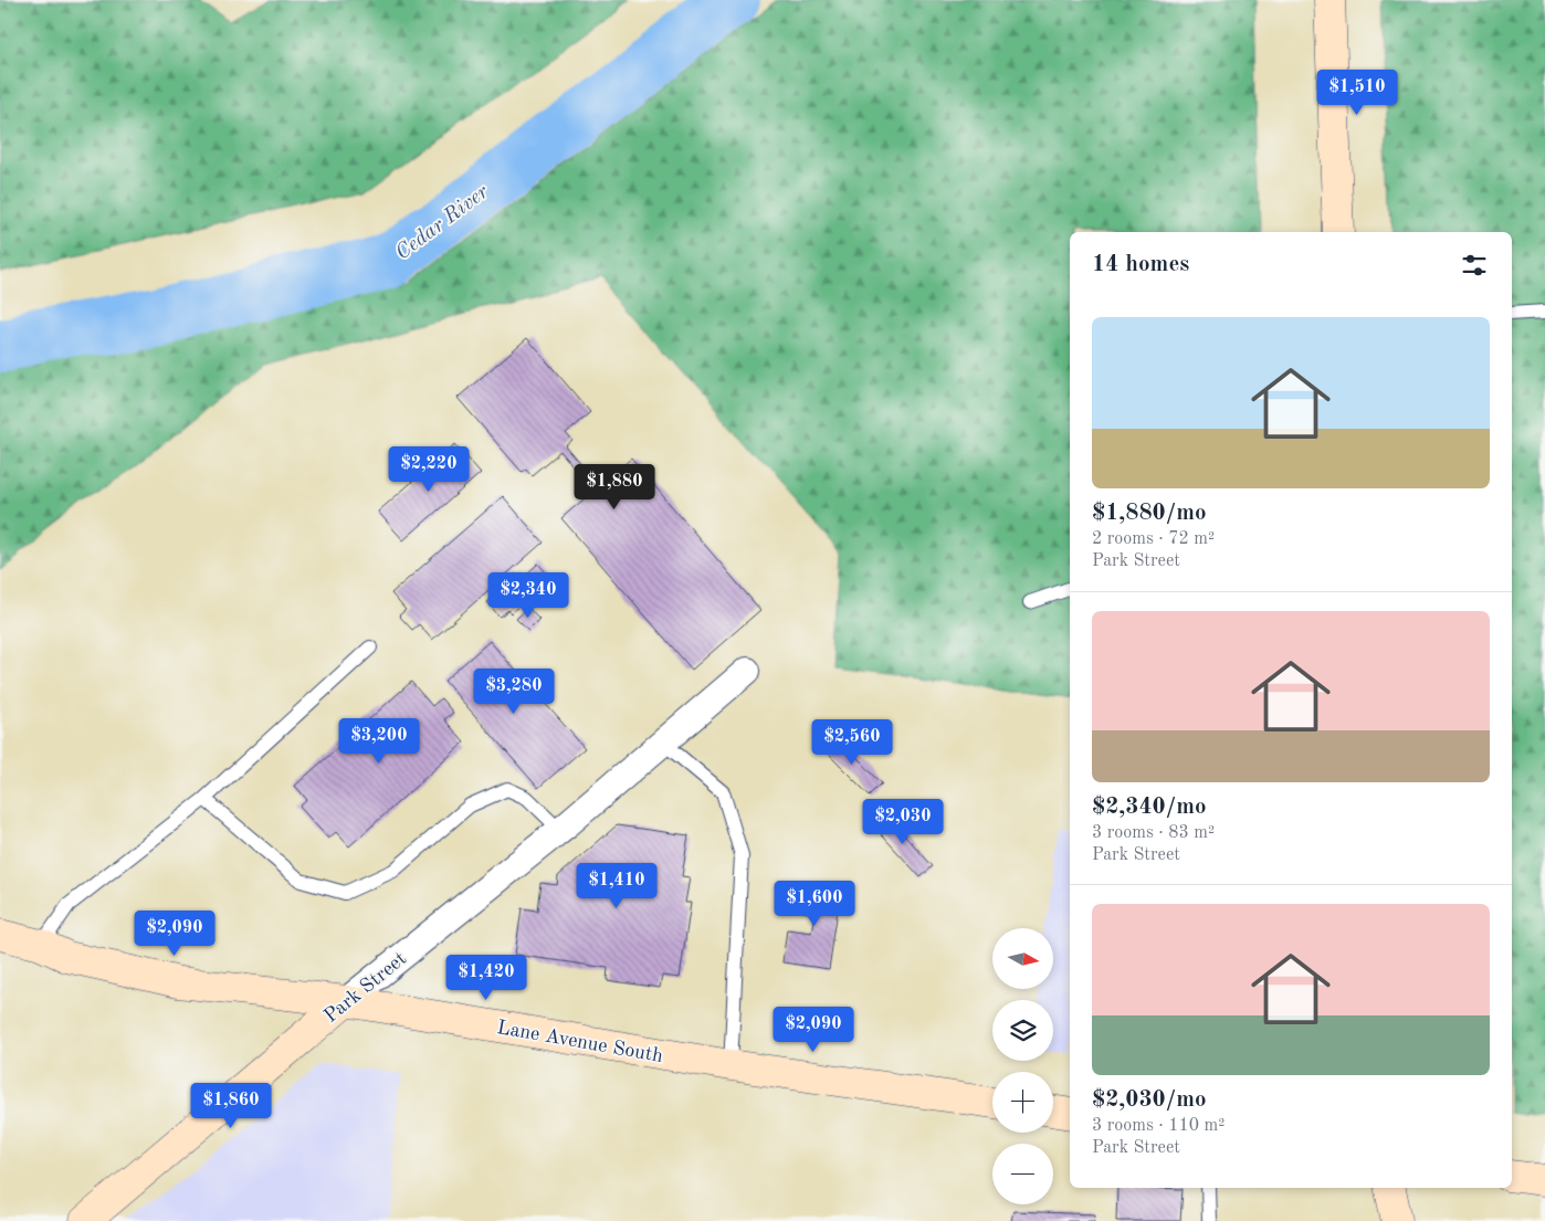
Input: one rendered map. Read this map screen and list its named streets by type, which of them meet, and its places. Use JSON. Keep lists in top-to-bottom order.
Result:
{
  "streets": {
    "main road": ["Park Street", "Lane Avenue South"]
  },
  "crossings": [
    ["Park Street", "Lane Avenue South"]
  ],
  "water": ["Cedar River"],
  "north": "right",
  "page": {
    "price": [
      "$1,510",
      "$2,220",
      "$1,880",
      "$2,340",
      "$3,280",
      "$3,200",
      "$2,560",
      "$2,030",
      "$1,410",
      "$1,600",
      "$2,090",
      "$1,420",
      "$2,090",
      "$1,860"
    ],
    "heading": "14 homes",
    "list": [
      {
        "name": "$1,880/mo",
        "note": "2 rooms · 72 m² · Park Street"
      },
      {
        "name": "$2,340/mo",
        "note": "3 rooms · 83 m² · Park Street"
      },
      {
        "name": "$2,030/mo",
        "note": "3 rooms · 110 m² · Park Street"
      }
    ],
    "map_buttons": ["+", "−"]
  }
}
